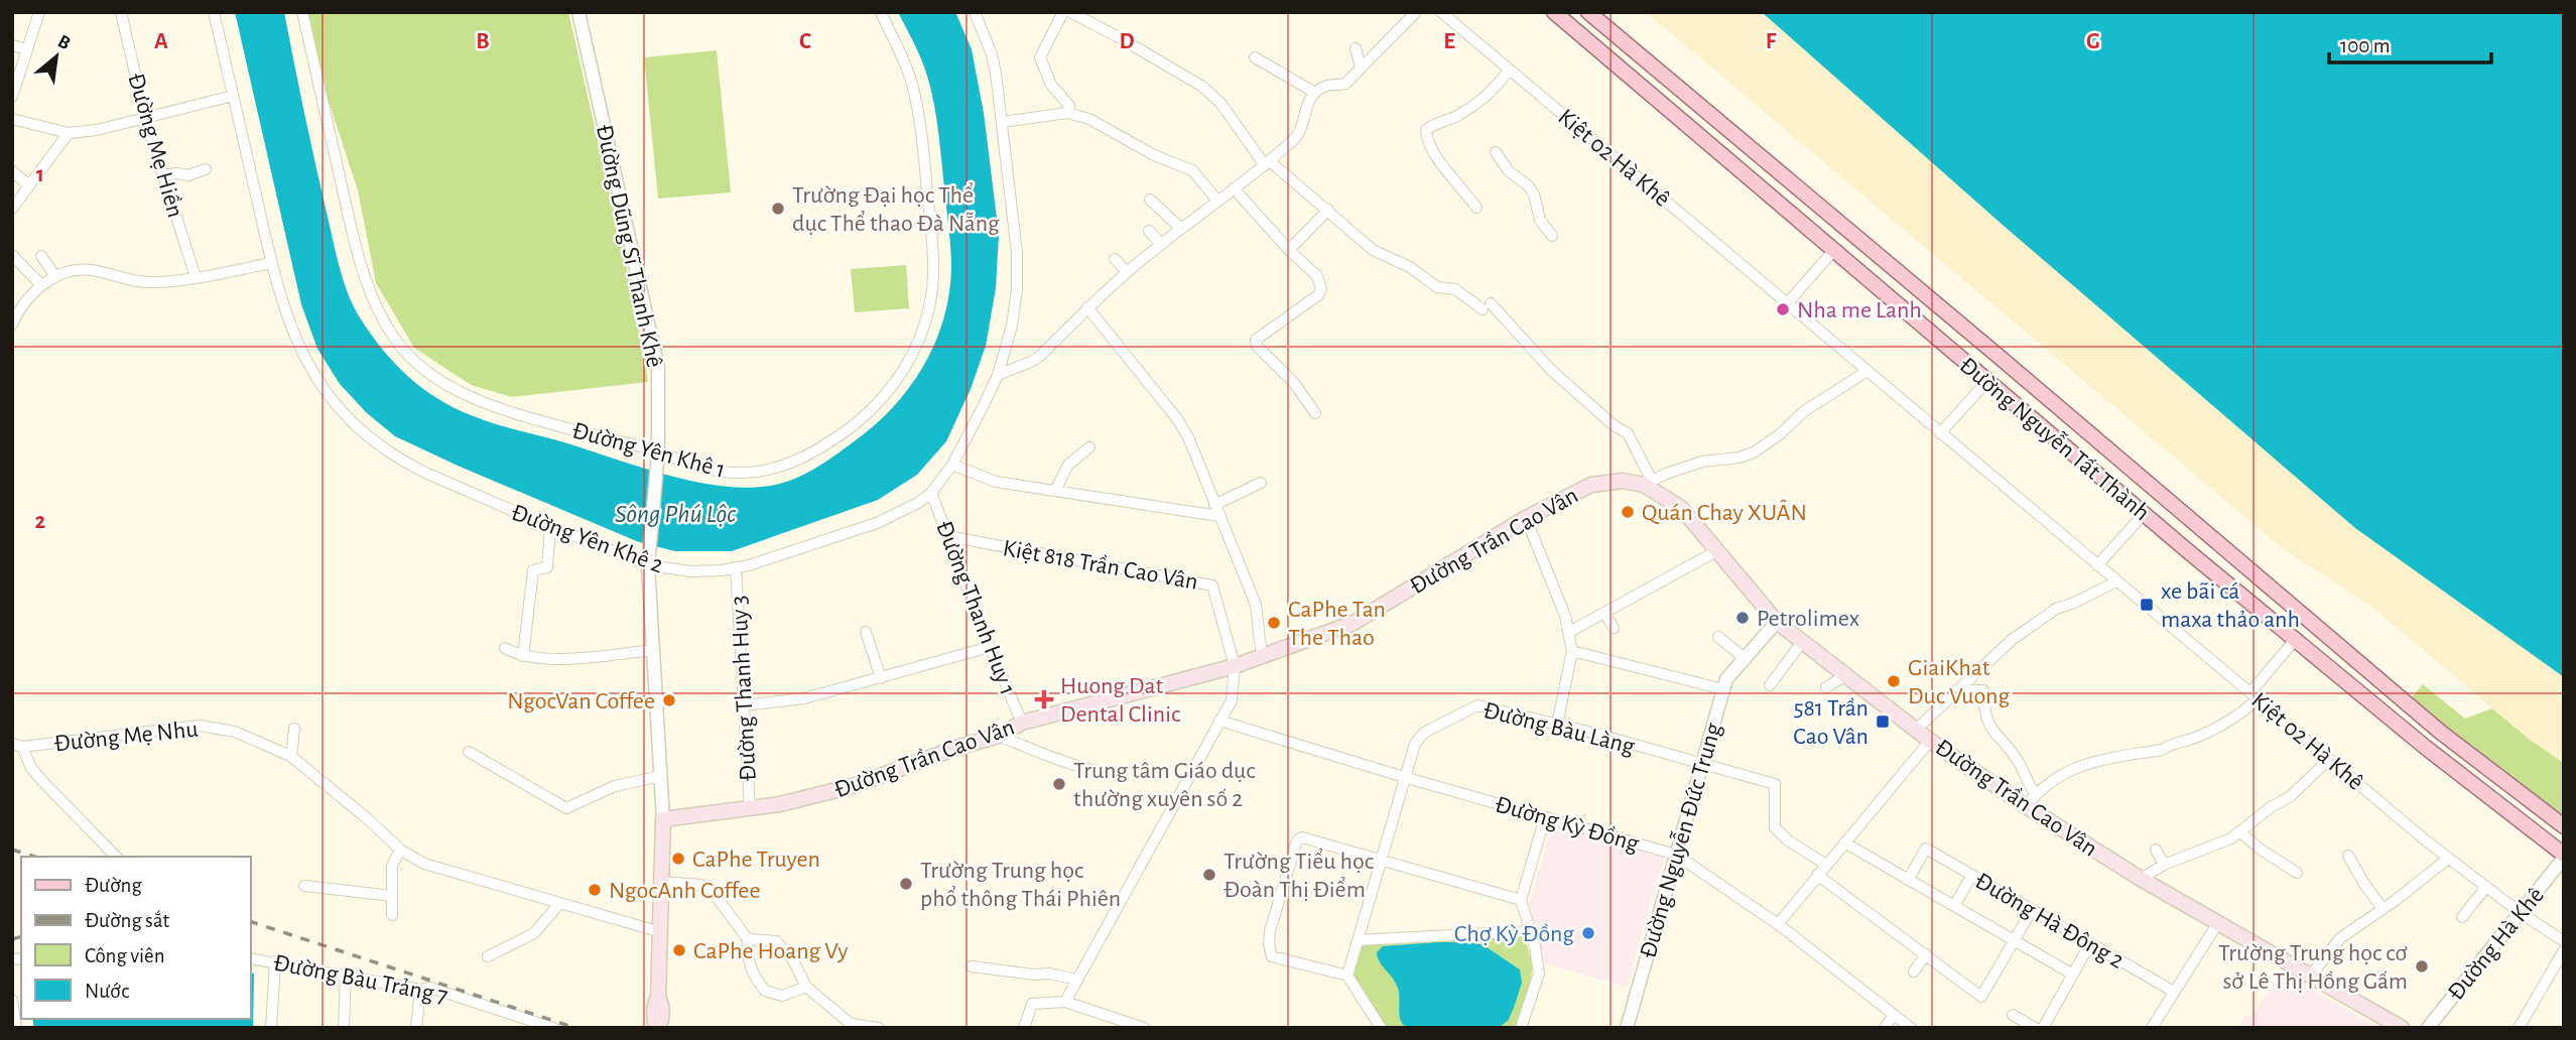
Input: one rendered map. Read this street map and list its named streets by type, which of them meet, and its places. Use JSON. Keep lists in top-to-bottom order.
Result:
{
  "streets": {
    "main road": ["Đường Nguyễn Tất Thành", "Đường Trần Cao Vân"],
    "street": [
      "Đường Mẹ Hiền",
      "Kiệt 02 Hà Khê",
      "Đường Dũng Sĩ Thanh Khê",
      "Đường Yên Khê 1",
      "Đường Yên Khê 2",
      "Kiệt 818 Trần Cao Vân",
      "Đường Thanh Huy 1",
      "Đường Thanh Huy 3",
      "Đường Bàu Làng",
      "Đường Mẹ Nhu",
      "Đường Kỳ Đồng",
      "Đường Nguyễn Đức Trung",
      "Đường Hà Đông 2",
      "Đường Hà Khê",
      "Đường Bàu Trảng 7"
    ]
  },
  "crossings": [
    ["Kiệt 02 Hà Khê", "Đường Hà Khê"],
    ["Đường Dũng Sĩ Thanh Khê", "Đường Yên Khê 1"],
    ["Đường Dũng Sĩ Thanh Khê", "Đường Yên Khê 2"],
    ["Đường Dũng Sĩ Thanh Khê", "Đường Trần Cao Vân"],
    ["Đường Nguyễn Tất Thành", "Đường Hà Khê"],
    ["Đường Yên Khê 2", "Đường Thanh Huy 1"],
    ["Đường Yên Khê 2", "Đường Thanh Huy 3"],
    ["Đường Trần Cao Vân", "Kiệt 818 Trần Cao Vân"],
    ["Đường Trần Cao Vân", "Đường Thanh Huy 1"],
    ["Đường Trần Cao Vân", "Đường Thanh Huy 3"],
    ["Đường Trần Cao Vân", "Đường Nguyễn Đức Trung"],
    ["Kiệt 818 Trần Cao Vân", "Đường Thanh Huy 1"],
    ["Đường Bàu Làng", "Đường Kỳ Đồng"],
    ["Đường Bàu Làng", "Đường Nguyễn Đức Trung"],
    ["Đường Kỳ Đồng", "Đường Nguyễn Đức Trung"]
  ],
  "water": ["Sông Phú Lộc"],
  "places": {
    "other": [
      "Trường Đại học Thể dục Thể thao Đà Nẵng",
      "Nha me Lanh",
      "Quán Chay XUÂN",
      "Petrolimex",
      "CaPhe Tan The Thao",
      "GiaiKhat Duc Vuong",
      "NgocVan Coffee",
      "Trung tâm Giáo dục thường xuyên số 2",
      "CaPhe Truyen",
      "Trường Tiểu học Đoàn Thị Điểm",
      "Trường Trung học phổ thông Thái Phiên",
      "NgocAnh Coffee",
      "Chợ Kỳ Đồng",
      "CaPhe Hoang Vy",
      "Trường Trung học cơ sở Lê Thị Hồng Gấm"
    ],
    "transit": ["xe bãi cá maxa thảo anh", "581 Trần Cao Vân"],
    "health": ["Huong Dat Dental Clinic"]
  },
  "legend": [
    "Đường",
    "Đường sắt",
    "Công viên",
    "Nước"
  ],
  "scale_bar": "100 m",
  "north": "top right",
  "grid": {
    "columns": [
      "A",
      "B",
      "C",
      "D",
      "E",
      "F",
      "G"
    ],
    "rows": ["1", "2"]
  }
}
